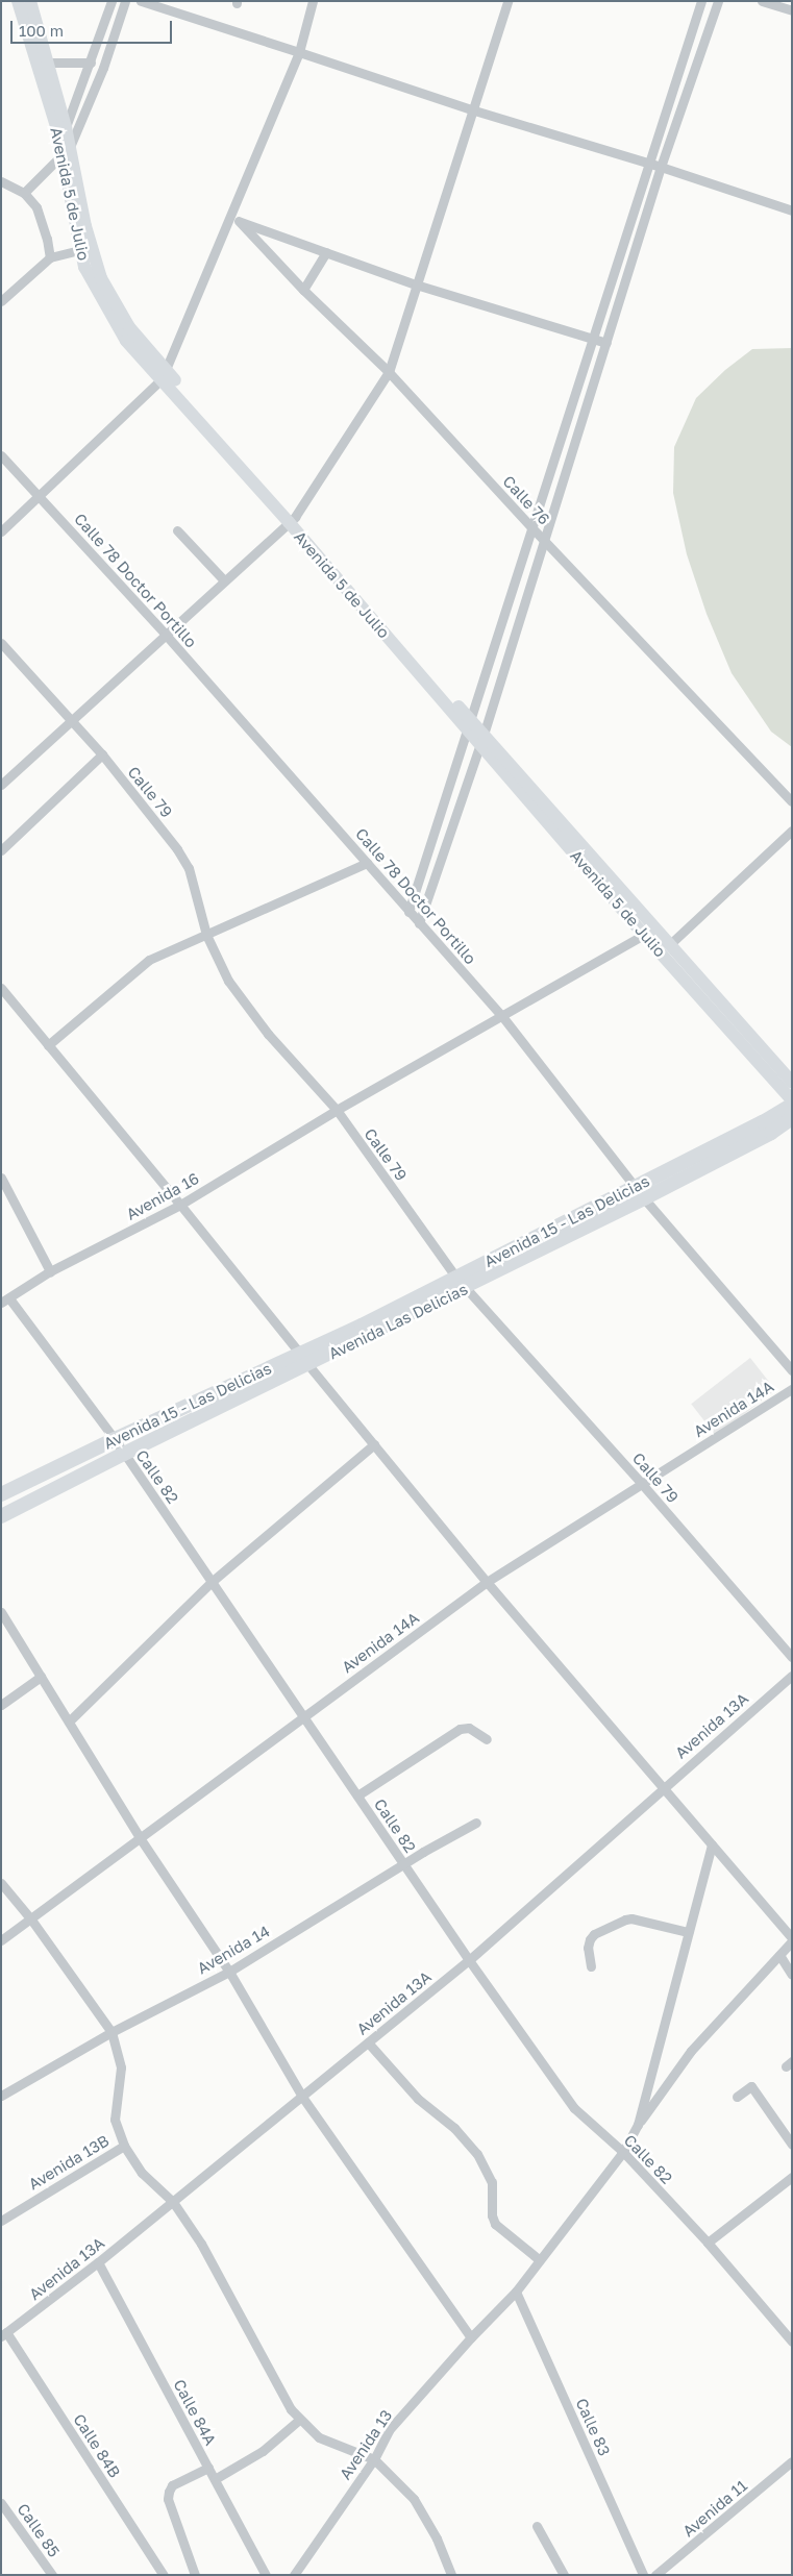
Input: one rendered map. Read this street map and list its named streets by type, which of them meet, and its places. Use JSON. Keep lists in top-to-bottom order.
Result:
{
  "streets": {
    "main road": ["Avenida 5 de Julio", "Avenida 15 - Las Delicias", "Avenida Las Delicias"],
    "street": [
      "Calle 76",
      "Calle 78 Doctor Portillo",
      "Calle 79",
      "Avenida 16",
      "Avenida 14A",
      "Calle 82",
      "Avenida 13A",
      "Avenida 14",
      "Avenida 13B",
      "Calle 84A",
      "Calle 83",
      "Avenida 13",
      "Calle 84B",
      "Avenida 11",
      "Calle 85"
    ]
  },
  "crossings": [
    ["Avenida 5 de Julio", "Avenida 16"],
    ["Calle 78 Doctor Portillo", "Avenida 16"],
    ["Calle 78 Doctor Portillo", "Avenida 15 - Las Delicias"],
    ["Calle 79", "Avenida 16"],
    ["Calle 79", "Avenida 15 - Las Delicias"],
    ["Calle 79", "Avenida 14A"],
    ["Avenida 16", "Calle 82"],
    ["Avenida 15 - Las Delicias", "Avenida Las Delicias"],
    ["Avenida 15 - Las Delicias", "Calle 82"],
    ["Avenida Las Delicias", "Calle 82"],
    ["Avenida 14A", "Calle 82"],
    ["Calle 82", "Avenida 13A"],
    ["Calle 82", "Avenida 14"],
    ["Calle 82", "Avenida 13"],
    ["Avenida 13A", "Calle 84A"],
    ["Avenida 13A", "Calle 84B"],
    ["Calle 83", "Avenida 13"]
  ],
  "scale_bar": "100 m"
}
